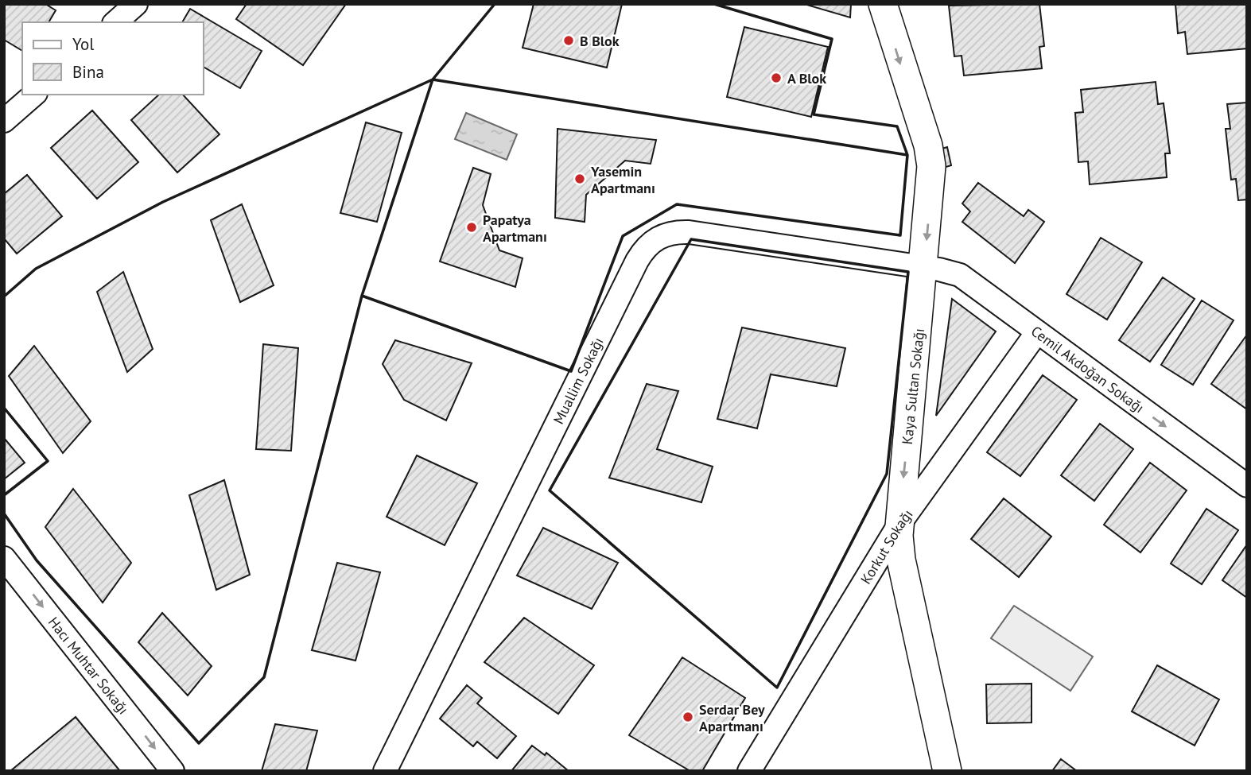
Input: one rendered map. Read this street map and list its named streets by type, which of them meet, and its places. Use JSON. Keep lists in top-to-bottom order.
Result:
{
  "streets": {
    "street": [
      "Cemil Akdoğan Sokağı",
      "Muallim Sokağı",
      "Kaya Sultan Sokağı",
      "Korkut Sokağı",
      "Hacı Muhtar Sokağı"
    ]
  },
  "crossings": [
    ["Cemil Akdoğan Sokağı", "Muallim Sokağı"],
    ["Cemil Akdoğan Sokağı", "Kaya Sultan Sokağı"],
    ["Cemil Akdoğan Sokağı", "Korkut Sokağı"],
    ["Muallim Sokağı", "Kaya Sultan Sokağı"],
    ["Kaya Sultan Sokağı", "Korkut Sokağı"]
  ],
  "one_way": ["Cemil Akdoğan Sokağı", "Kaya Sultan Sokağı", "Hacı Muhtar Sokağı"],
  "places": [
    "B Blok",
    "A Blok",
    "Yasemin Apartmanı",
    "Papatya Apartmanı",
    "Serdar Bey Apartmanı"
  ],
  "legend": ["Yol", "Bina"]
}
